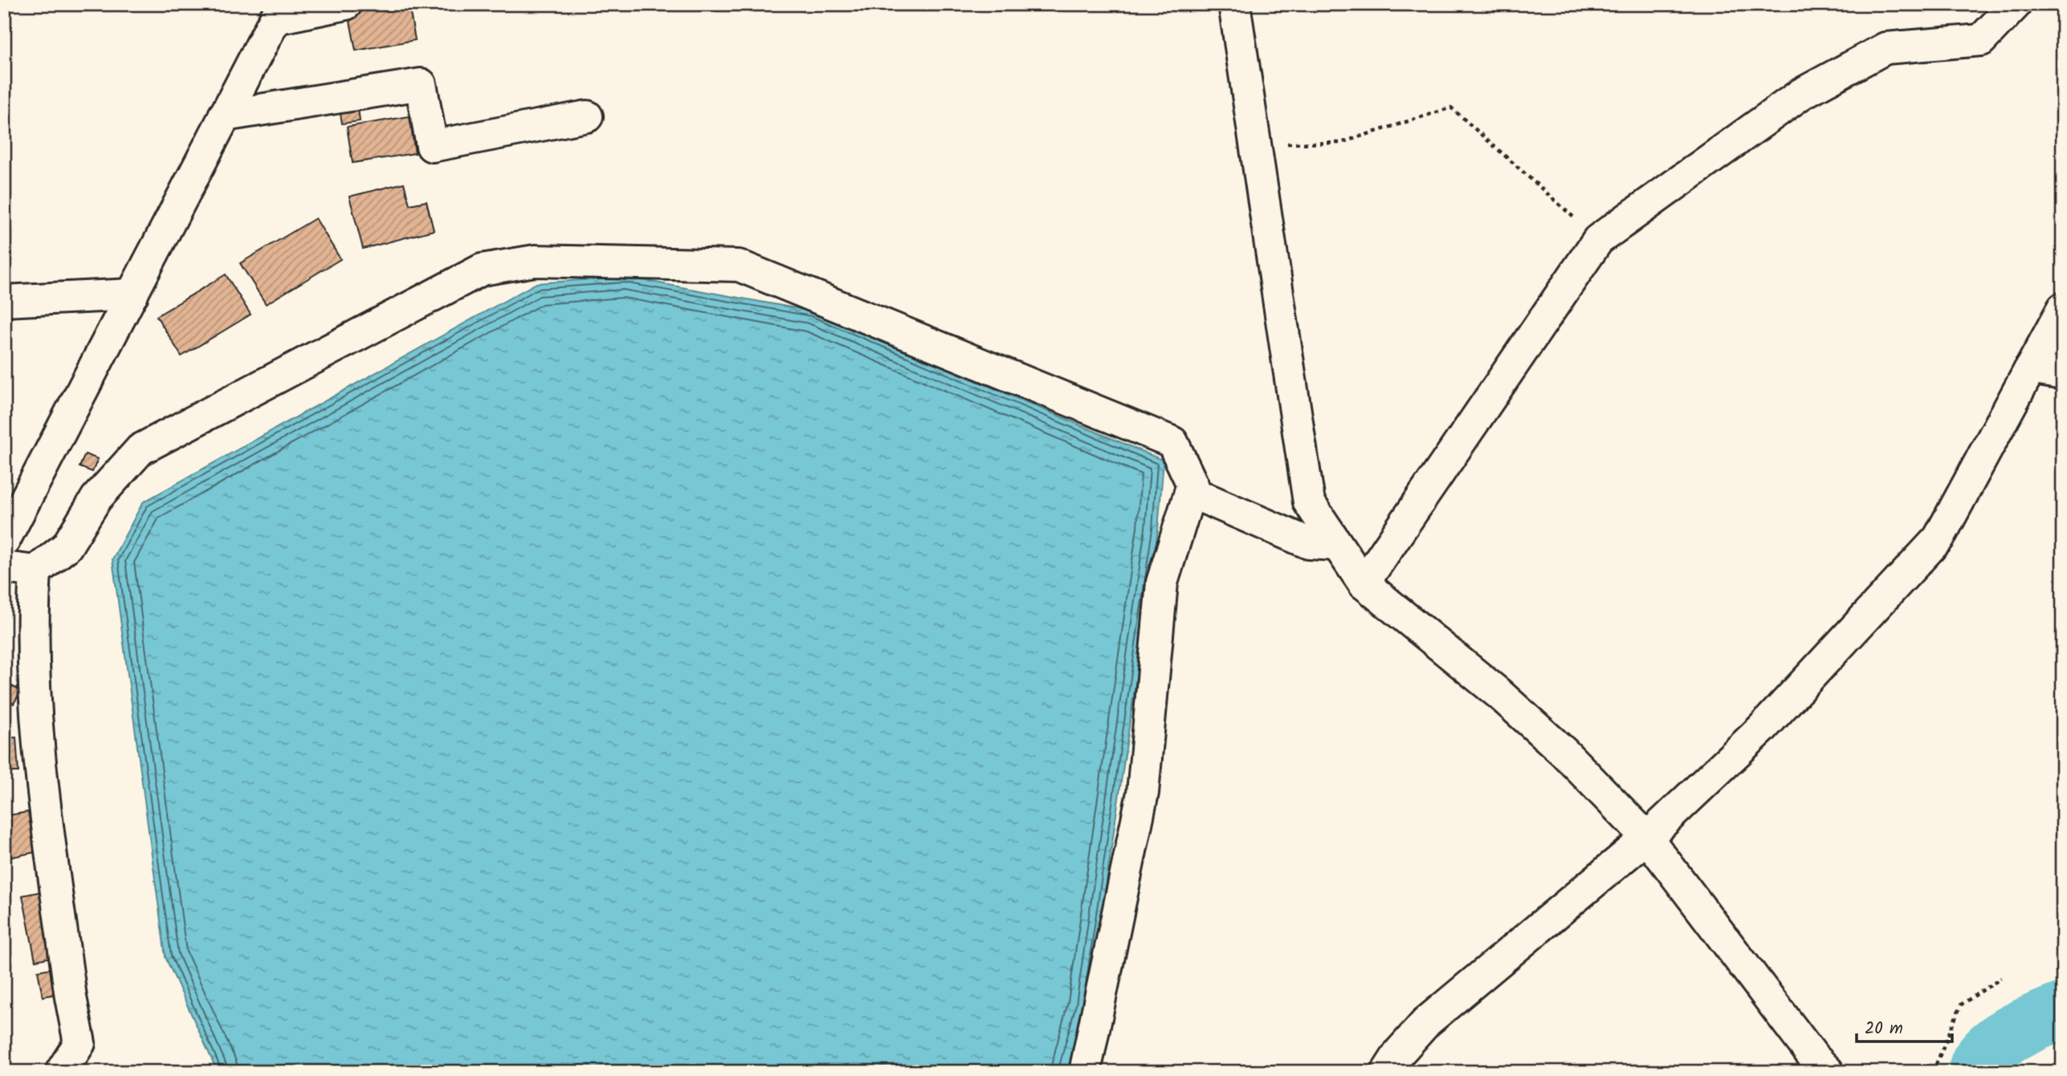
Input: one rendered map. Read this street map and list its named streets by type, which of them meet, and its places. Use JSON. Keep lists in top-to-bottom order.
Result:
{
  "scale_bar": "20 m"
}
